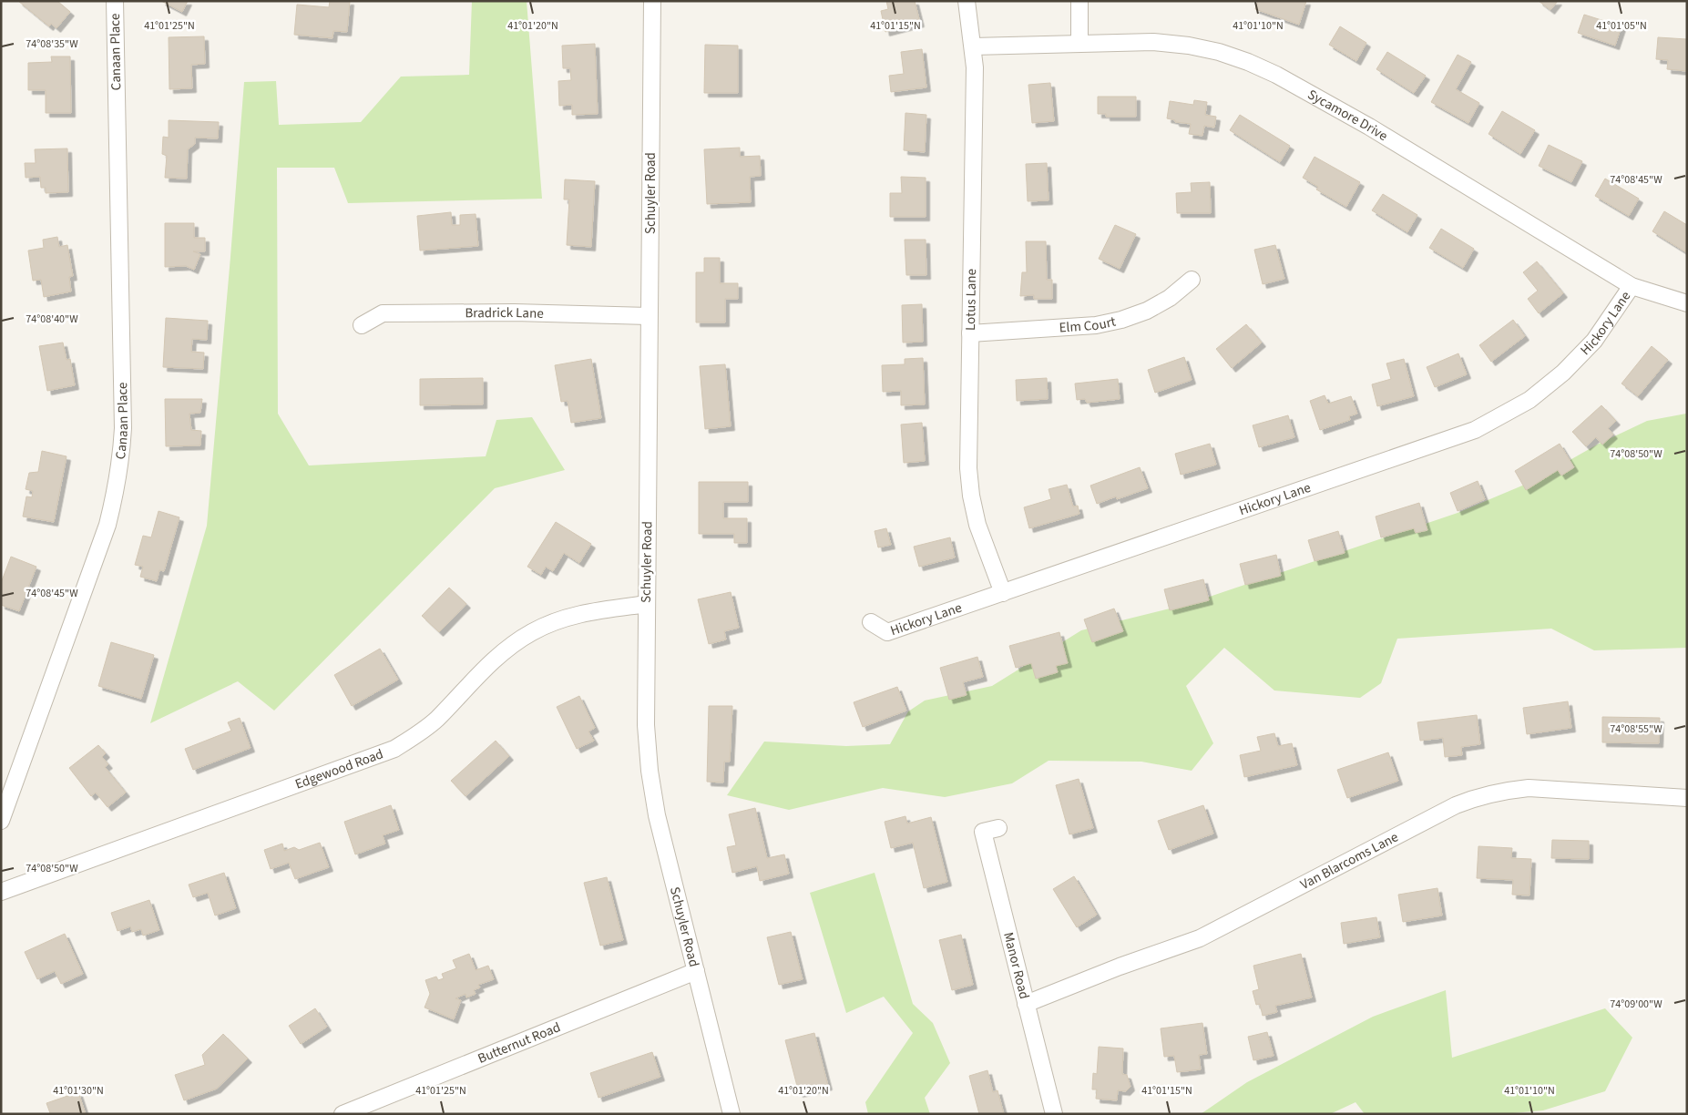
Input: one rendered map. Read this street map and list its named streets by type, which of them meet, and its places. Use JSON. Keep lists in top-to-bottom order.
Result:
{
  "streets": {
    "street": [
      "Canaan Place",
      "Sycamore Drive",
      "Schuyler Road",
      "Lotus Lane",
      "Bradrick Lane",
      "Hickory Lane",
      "Elm Court",
      "Edgewood Road",
      "Van Blarcoms Lane",
      "Manor Road",
      "Butternut Road"
    ]
  },
  "crossings": [
    ["Sycamore Drive", "Lotus Lane"],
    ["Sycamore Drive", "Hickory Lane"],
    ["Schuyler Road", "Bradrick Lane"],
    ["Schuyler Road", "Edgewood Road"],
    ["Schuyler Road", "Butternut Road"],
    ["Lotus Lane", "Hickory Lane"],
    ["Lotus Lane", "Elm Court"],
    ["Van Blarcoms Lane", "Manor Road"]
  ],
  "coordinates": [
    "41°01'25\"N",
    "41°01'20\"N",
    "41°01'15\"N",
    "41°01'10\"N",
    "41°01'05\"N",
    "74°08'35\"W",
    "74°08'45\"W",
    "74°08'40\"W",
    "74°08'50\"W",
    "74°08'55\"W",
    "74°09'00\"W",
    "41°01'30\"N"
  ]
}
